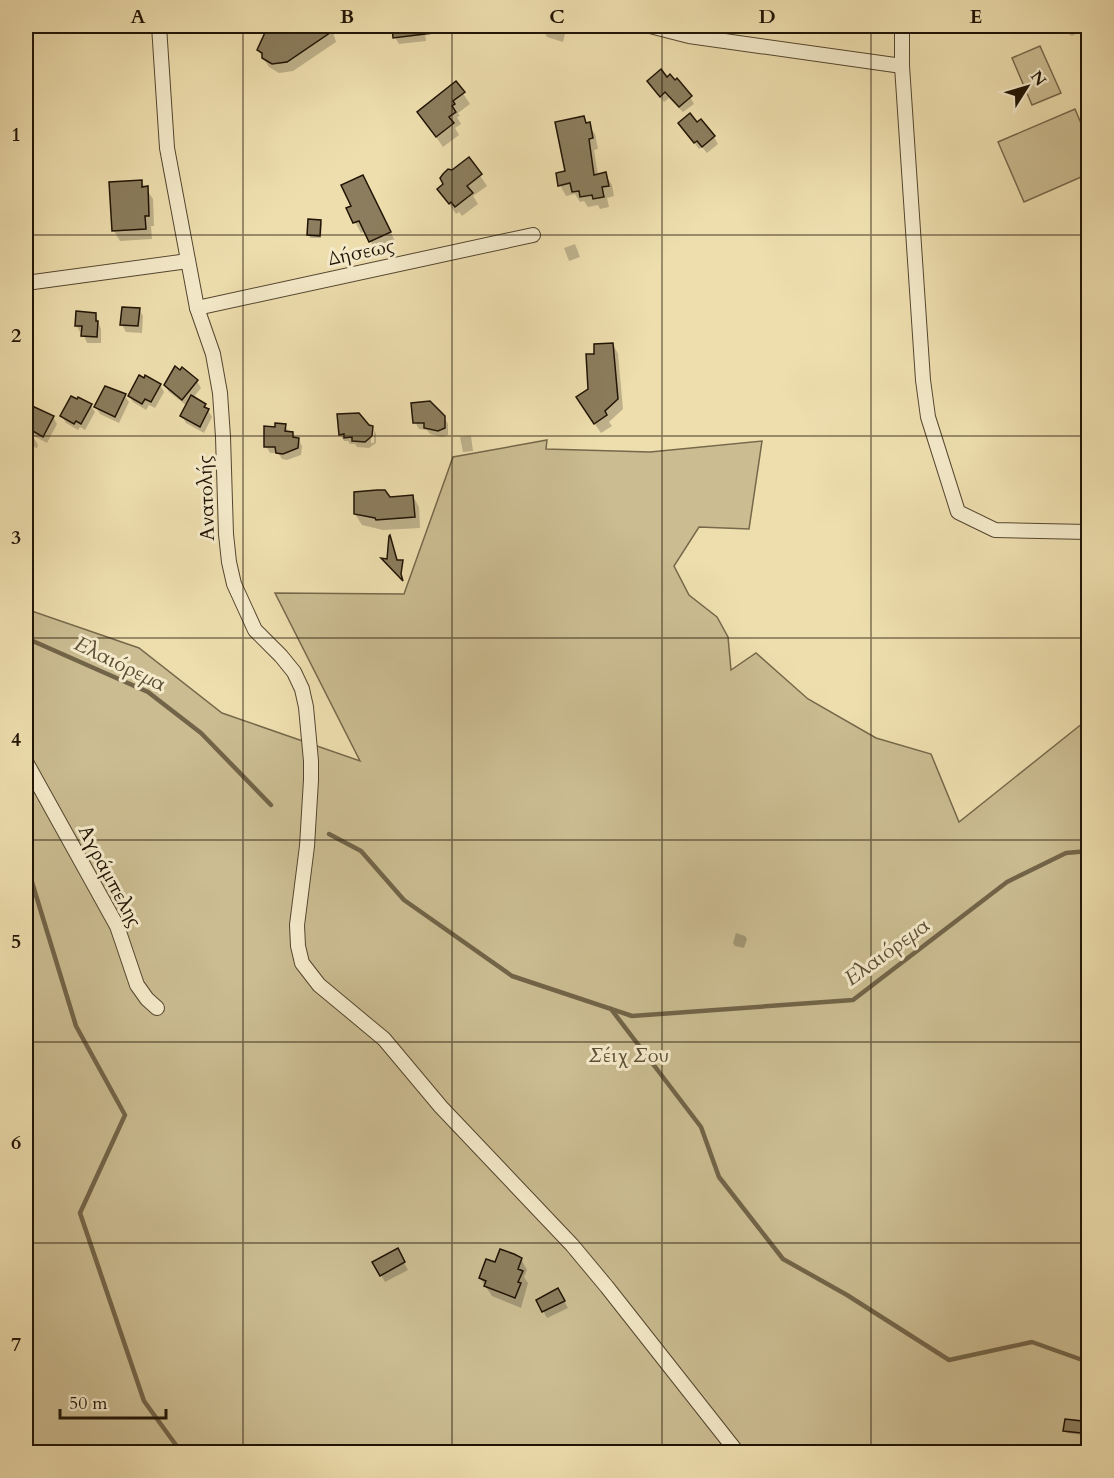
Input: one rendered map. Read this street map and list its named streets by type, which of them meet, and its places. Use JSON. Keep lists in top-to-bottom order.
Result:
{
  "streets": {
    "street": ["Δήσεως", "Ανατολής", "Αγράμπελης"]
  },
  "crossings": [
    ["Δήσεως", "Ανατολής"]
  ],
  "water": ["Ελαιόρεμα"],
  "parks": ["Σέιχ Σου"],
  "scale_bar": "50 m",
  "north": "top right",
  "grid": {
    "columns": [
      "A",
      "B",
      "C",
      "D",
      "E"
    ],
    "rows": [
      "1",
      "2",
      "3",
      "4",
      "5",
      "6",
      "7"
    ]
  }
}
